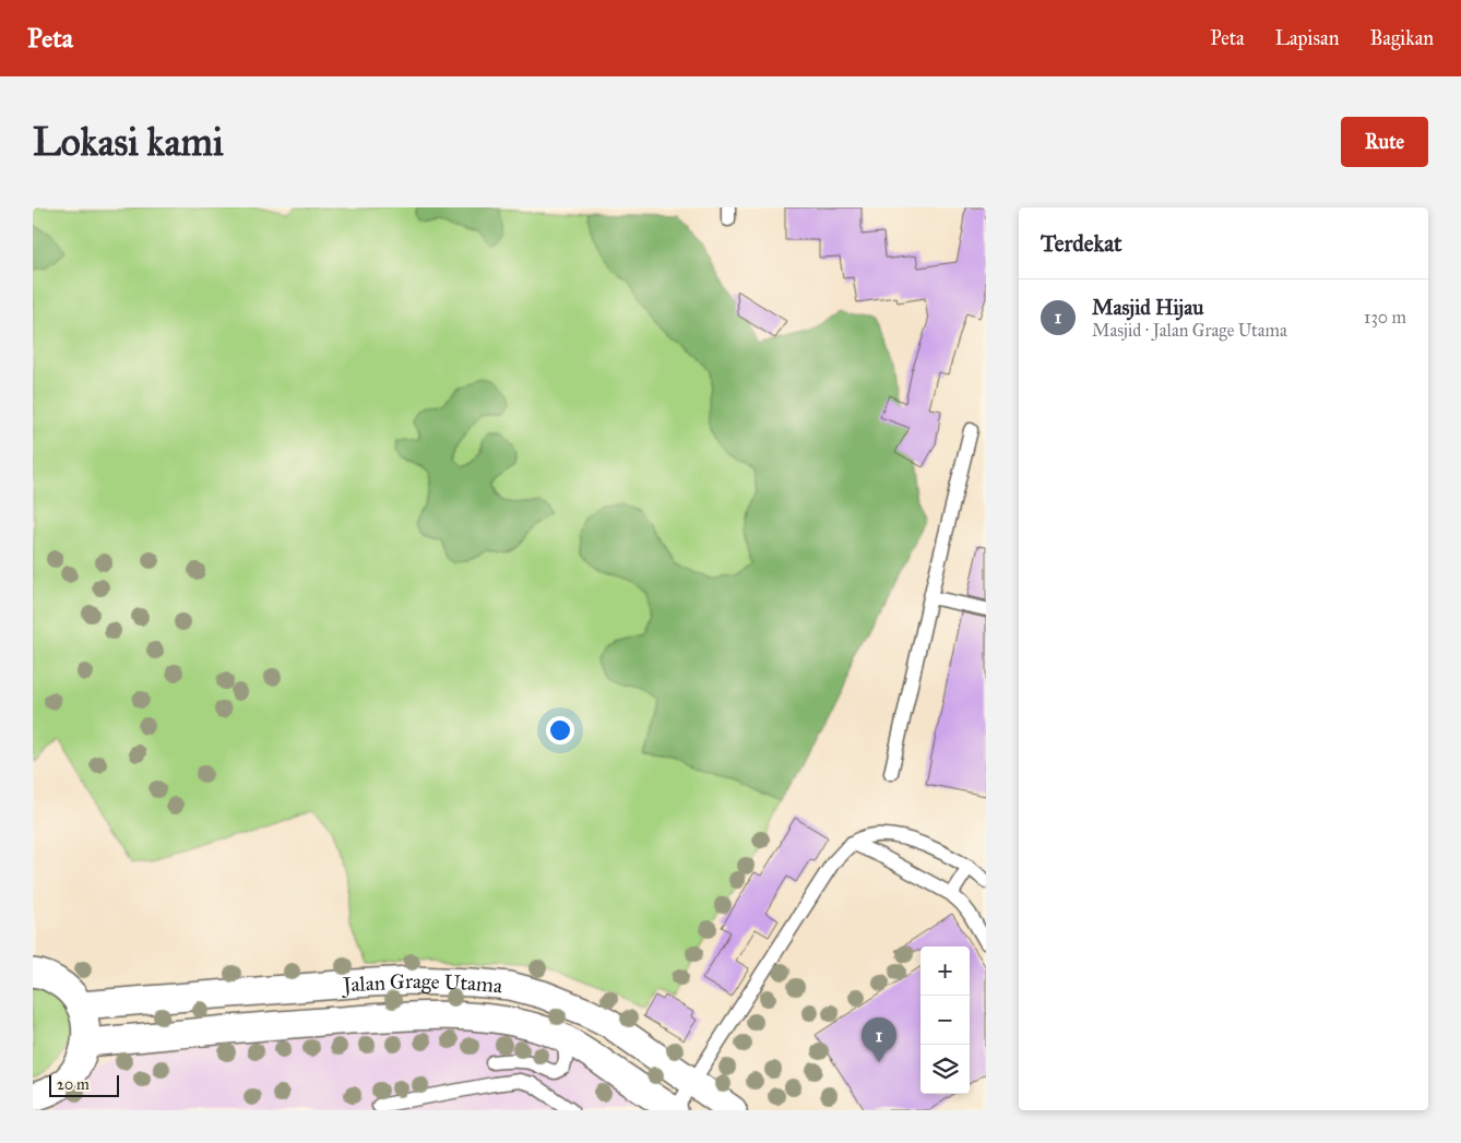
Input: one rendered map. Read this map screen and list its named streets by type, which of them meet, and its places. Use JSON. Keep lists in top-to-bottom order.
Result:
{
  "streets": {
    "street": ["Jalan Grage Utama"]
  },
  "scale_bar": "20 m",
  "page": {
    "header": "Peta",
    "nav": ["Peta", "Lapisan", "Bagikan"],
    "buttons": "Rute",
    "title": "Lokasi kami",
    "heading": "Terdekat",
    "list": [
      {
        "mark": "1",
        "name": "Masjid Hijau",
        "note": "Masjid · Jalan Grage Utama",
        "value": "130 m"
      }
    ],
    "map_buttons": ["+", "−"],
    "pins": "1",
    "scale": "20 m"
  }
}
